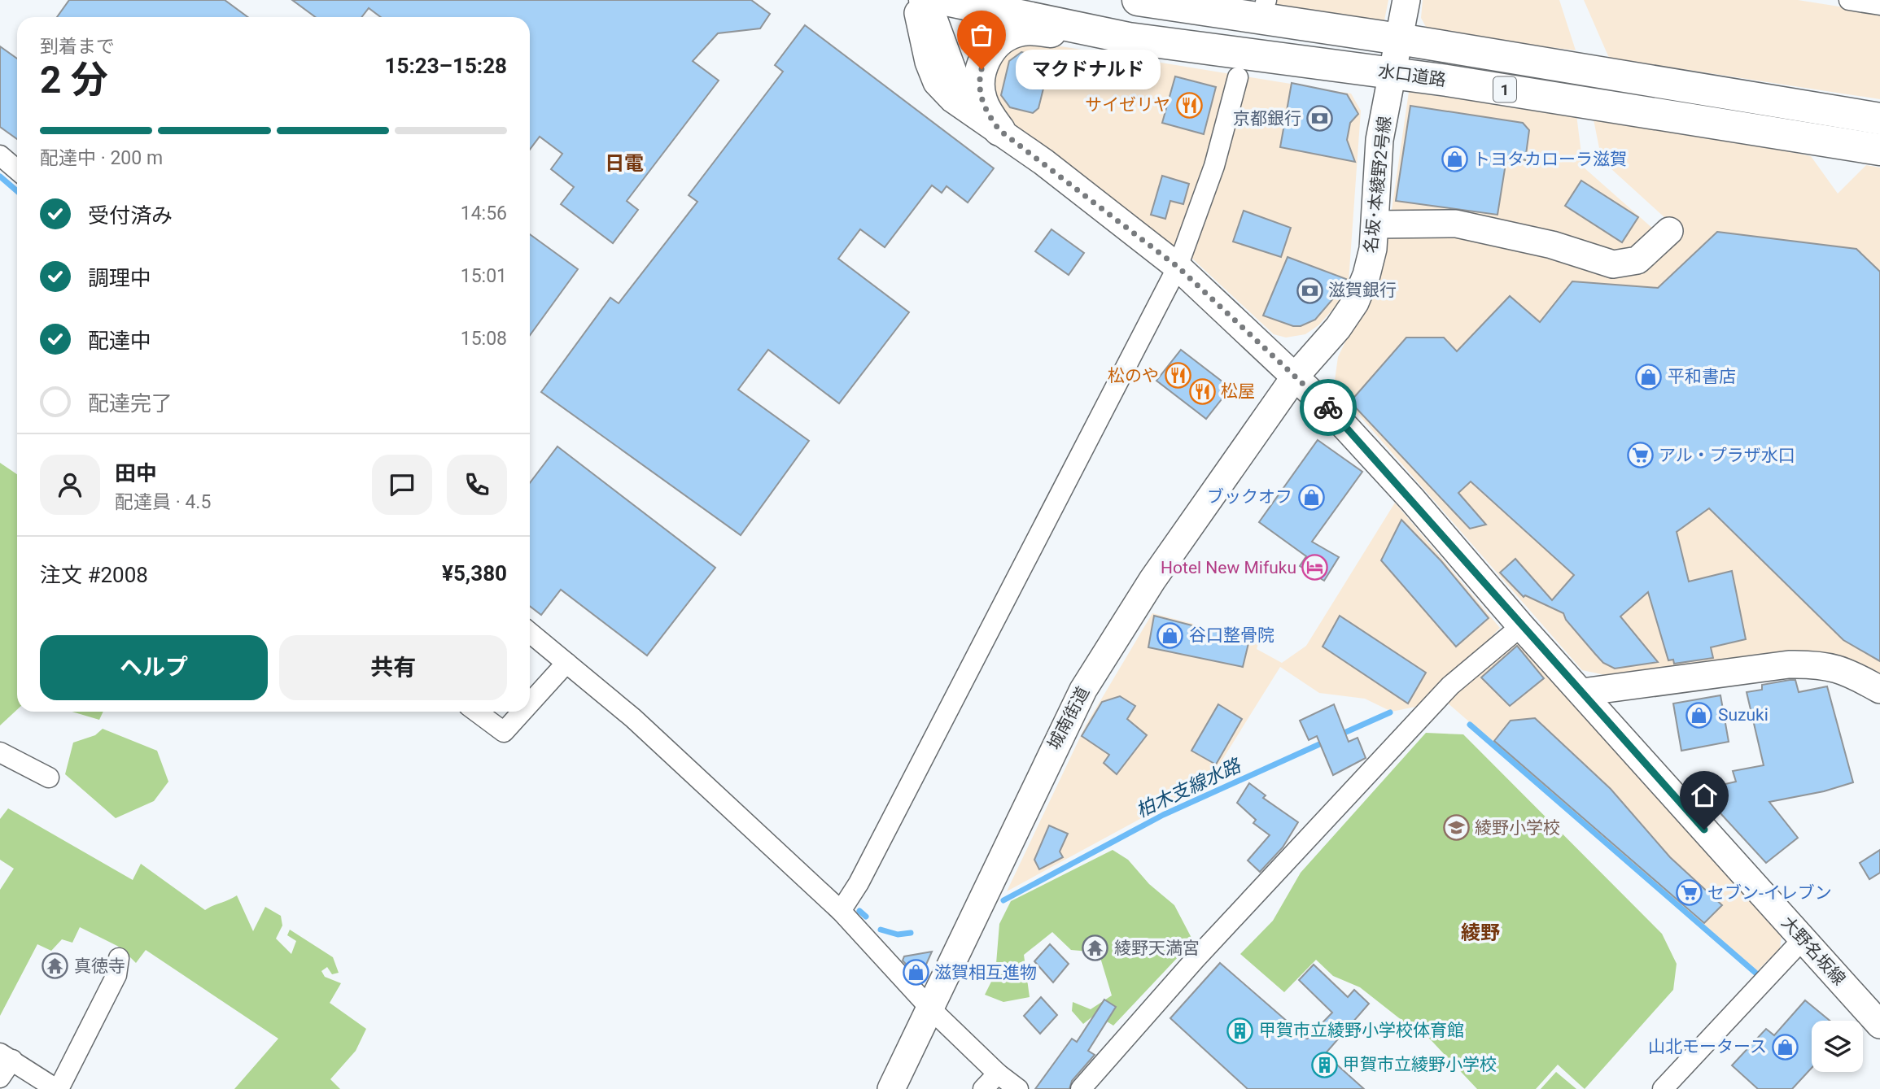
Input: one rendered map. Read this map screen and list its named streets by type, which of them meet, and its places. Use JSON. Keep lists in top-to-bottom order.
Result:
{
  "streets": {
    "highway": ["水口道路", "1"],
    "street": ["名坂･本綾野2号線", "城南街道", "大野名坂線"]
  },
  "crossings": [
    ["水口道路", "名坂･本綾野2号線"],
    ["名坂･本綾野2号線", "城南街道"],
    ["名坂･本綾野2号線", "大野名坂線"],
    ["城南街道", "大野名坂線"]
  ],
  "districts": ["日電", "綾野"],
  "water": ["柏木支線水路"],
  "places": {
    "other": ["マクドナルド"],
    "restaurant": ["サイゼリヤ", "松のや", "松屋"],
    "bank": ["京都銀行", "滋賀銀行"],
    "shop": [
      "トヨタカローラ滋賀",
      "平和書店",
      "ブックオフ",
      "谷口整骨院",
      "Suzuki",
      "滋賀相互進物",
      "山北モータース"
    ],
    "supermarket": ["アル・プラザ水口", "セブン-イレブン"],
    "hotel": ["Hotel New Mifuku"],
    "school or university": ["綾野小学校"],
    "temple": ["綾野天満宮", "真徳寺"],
    "building": ["甲賀市立綾野小学校体育館", "甲賀市立綾野小学校"]
  },
  "page": {
    "heading": ["2 分", "到着まで", "15:23–15:28"],
    "panel": [
      "田中",
      "配達員 · 4.5",
      "注文 #2008",
      "¥5,380"
    ],
    "bubble": "マクドナルド",
    "bar": "配達中 · 200 m",
    "list": [
      ["受付済み", "14:56"],
      ["調理中", "15:01"],
      ["配達中", "15:08"],
      "配達完了"
    ],
    "buttons": ["ヘルプ", "共有"]
  }
}
